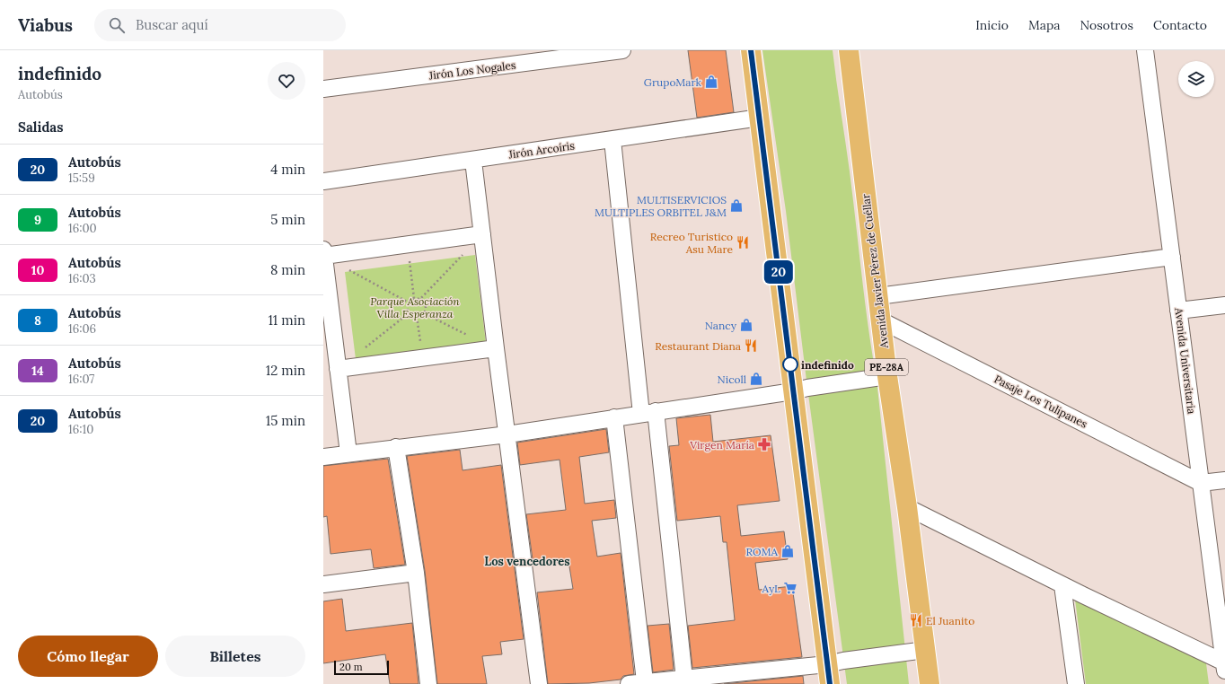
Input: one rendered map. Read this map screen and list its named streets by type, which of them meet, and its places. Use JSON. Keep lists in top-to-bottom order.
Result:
{
  "streets": {
    "highway": ["Avenida Javier Pérez de Cuéllar", "PE-28A"],
    "street": [
      "Jirón Los Nogales",
      "Jirón Arcoíris",
      "Avenida Universitaria",
      "Pasaje Los Tulipanes"
    ]
  },
  "crossings": [
    ["Avenida Javier Pérez de Cuéllar", "Pasaje Los Tulipanes"],
    ["Avenida Universitaria", "Pasaje Los Tulipanes"]
  ],
  "districts": ["Los vencedores"],
  "parks": ["Parque Asociación Villa Esperanza"],
  "places": {
    "shop": [
      "GrupoMark",
      "MULTISERVICIOS MULTIPLES ORBITEL J&M",
      "Nancy",
      "Nicoll",
      "ROMA"
    ],
    "restaurant": ["Recreo Turistico Asu Mare", "Restaurant Diana", "El Juanito"],
    "other": ["indefinido"],
    "pharmacy": ["Virgen María"],
    "supermarket": ["AyL"]
  },
  "lines": ["bus line 20"],
  "scale_bar": "20 m",
  "page": {
    "header": "Viabus",
    "search": "Buscar aquí",
    "nav": [
      "Inicio",
      "Mapa",
      "Nosotros",
      "Contacto"
    ],
    "heading": [
      ["indefinido", "Autobús"],
      "Salidas"
    ],
    "on_map": "20",
    "list": [
      {
        "mark": "20",
        "name": "Autobús",
        "note": "15:59",
        "value": "4 min"
      },
      {
        "mark": "9",
        "name": "Autobús",
        "note": "16:00",
        "value": "5 min"
      },
      {
        "mark": "10",
        "name": "Autobús",
        "note": "16:03",
        "value": "8 min"
      },
      {
        "mark": "8",
        "name": "Autobús",
        "note": "16:06",
        "value": "11 min"
      },
      {
        "mark": "14",
        "name": "Autobús",
        "note": "16:07",
        "value": "12 min"
      },
      {
        "mark": "20",
        "name": "Autobús",
        "note": "16:10",
        "value": "15 min"
      }
    ],
    "buttons": ["Cómo llegar", "Billetes"],
    "scale": "20 m"
  }
}
